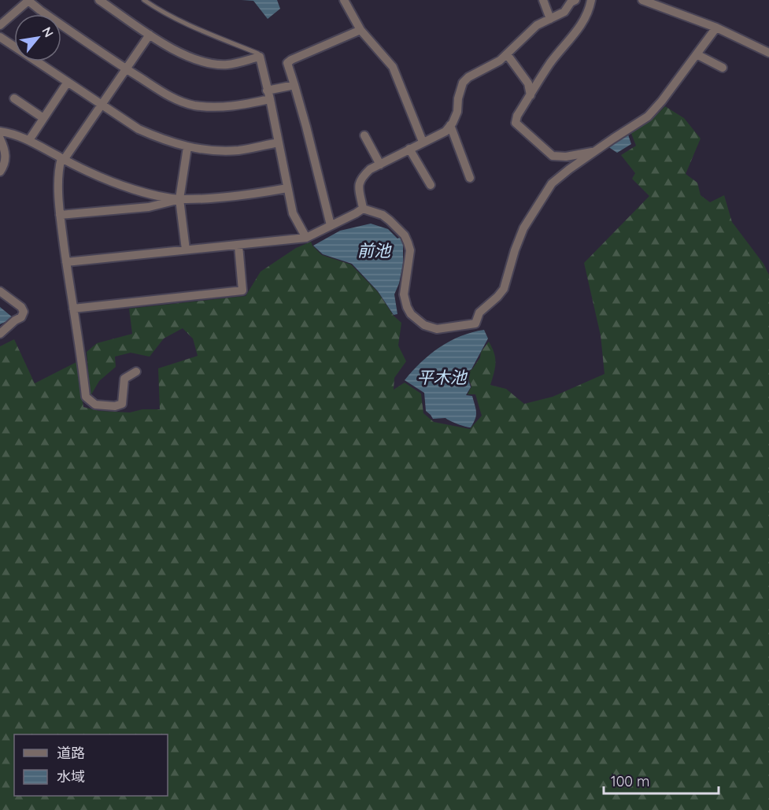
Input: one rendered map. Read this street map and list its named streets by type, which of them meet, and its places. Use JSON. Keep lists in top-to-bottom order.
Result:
{
  "water": ["前池", "平木池"],
  "legend": ["道路", "水域"],
  "scale_bar": "100 m",
  "north": "top right"
}
